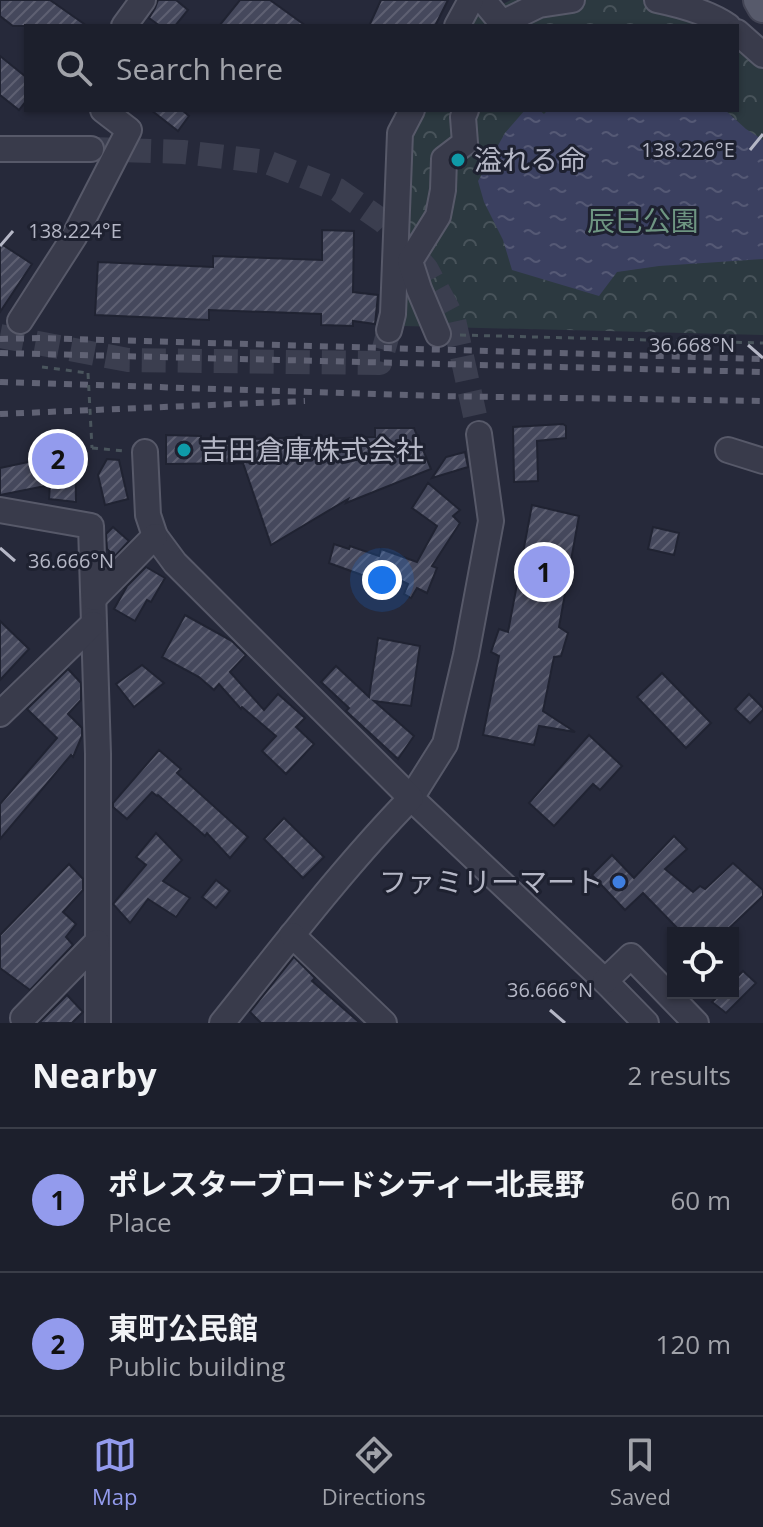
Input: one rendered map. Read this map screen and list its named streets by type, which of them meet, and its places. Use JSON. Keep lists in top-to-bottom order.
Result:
{
  "parks": ["辰巳公園"],
  "places": ["溢れる命", "吉田倉庫株式会社", "ファミリーマート"],
  "page": {
    "search": "Search here",
    "pins": ["2", "1"],
    "heading": ["Nearby", "2 results"],
    "list": [
      {
        "mark": "1",
        "name": "ポレスターブロードシティー北長野",
        "note": "Place",
        "value": "60 m"
      },
      {
        "mark": "2",
        "name": "東町公民館",
        "note": "Public building",
        "value": "120 m"
      }
    ],
    "nav": ["Map", "Directions", "Saved"]
  },
  "coordinates": [
    "138.226°E",
    "138.224°E",
    "36.668°N",
    "36.666°N"
  ]
}
